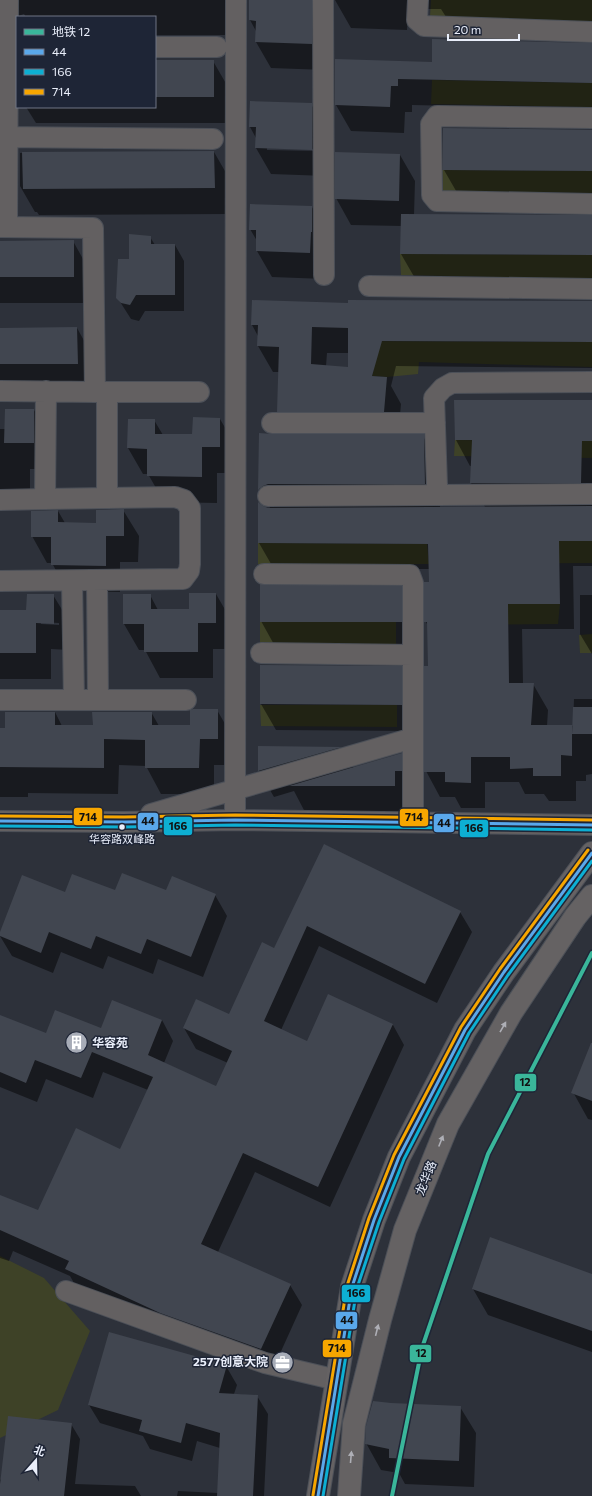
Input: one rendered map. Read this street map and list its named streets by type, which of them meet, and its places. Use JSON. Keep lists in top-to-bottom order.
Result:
{
  "streets": {
    "main road": ["龙华路"]
  },
  "places": {
    "other": ["华容路双峰路"],
    "building": ["华容苑"],
    "office": ["2577创意大院"]
  },
  "lines": [
    "transit line 714",
    "transit line 44",
    "transit line 166",
    "metro line 12"
  ],
  "legend": [
    "地铁 12",
    "44",
    "166",
    "714"
  ],
  "scale_bar": "20 m",
  "north": "top"
}
